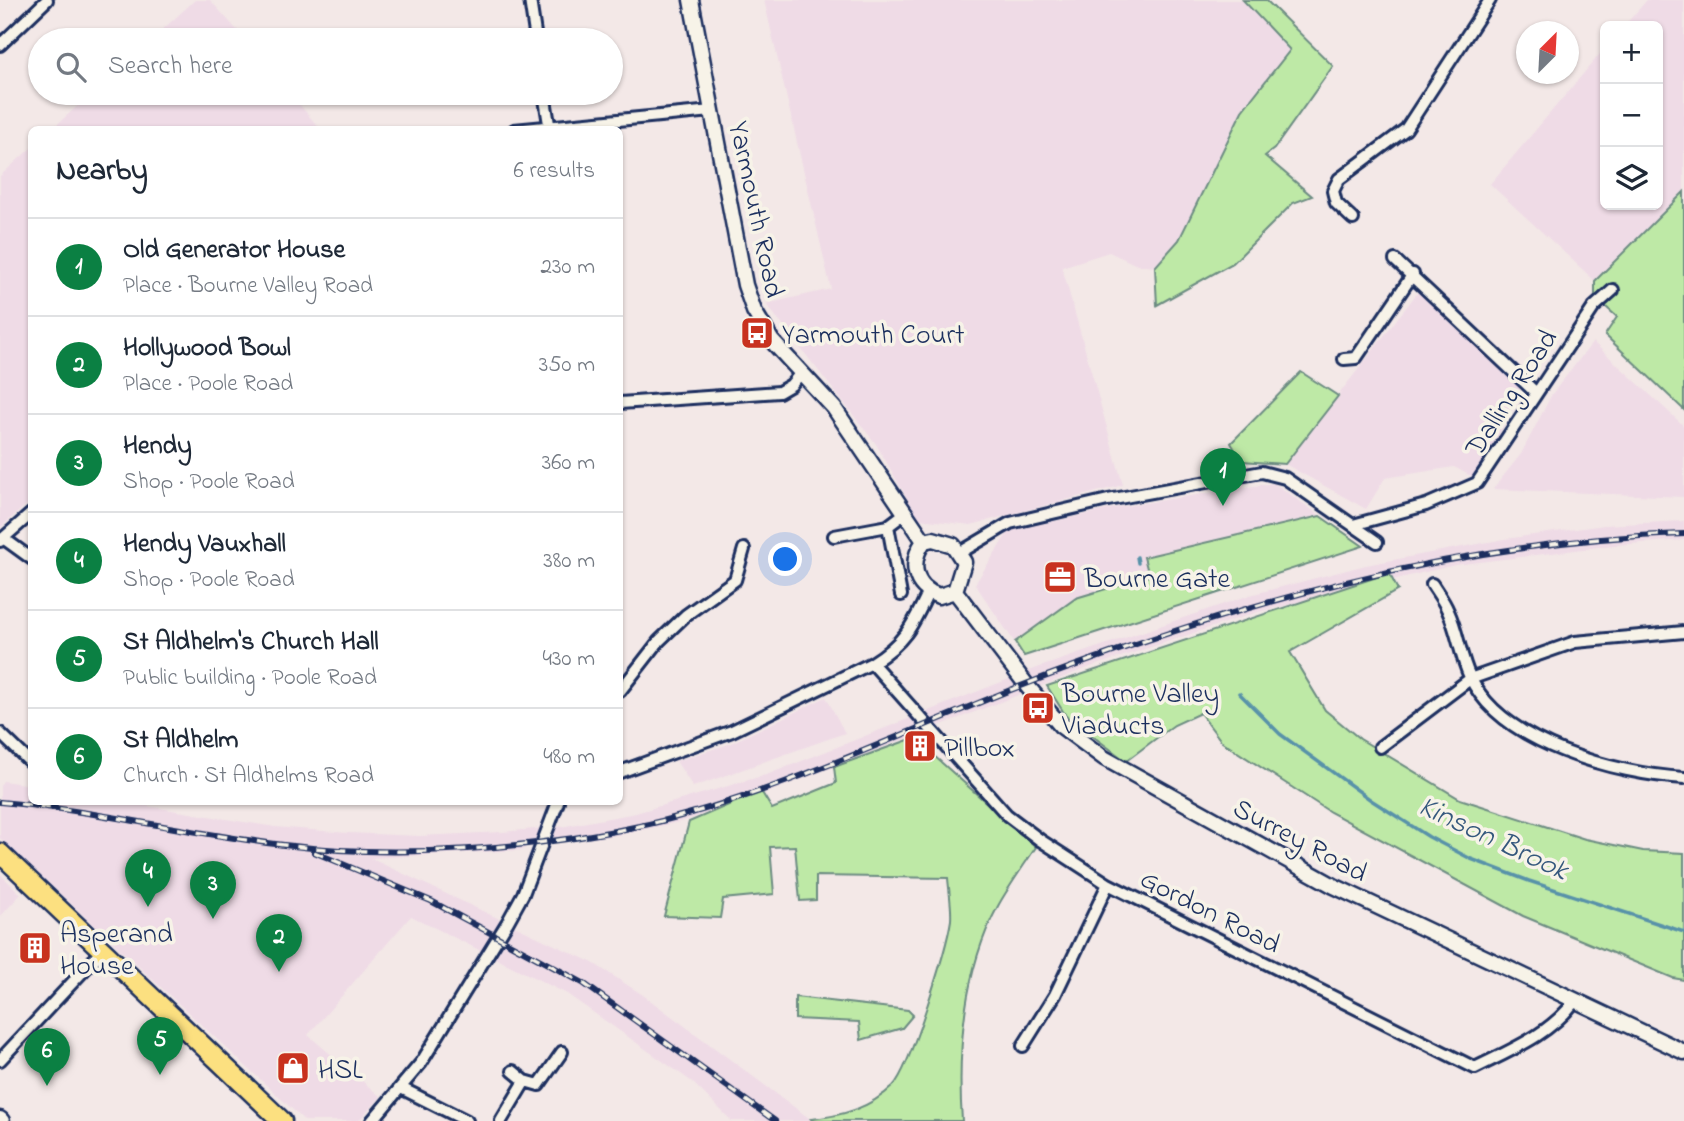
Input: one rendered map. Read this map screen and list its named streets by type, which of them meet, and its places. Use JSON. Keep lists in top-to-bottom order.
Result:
{
  "streets": {
    "street": [
      "Yarmouth Road",
      "Dalling Road",
      "Surrey Road",
      "Gordon Road"
    ]
  },
  "crossings": [
    ["Yarmouth Road", "Surrey Road"],
    ["Surrey Road", "Gordon Road"]
  ],
  "water": ["Kinson Brook"],
  "places": {
    "bus stop": ["Yarmouth Court", "Bourne Valley Viaducts"],
    "office": ["Bourne Gate"],
    "building": ["Pillbox", "Asperand House"],
    "shop": ["HSL"]
  },
  "north": "top right",
  "page": {
    "map_buttons": ["+", "−"],
    "search": "Search here",
    "heading": ["Nearby", "6 results"],
    "list": [
      {
        "mark": "1",
        "name": "Old Generator House",
        "note": "Place · Bourne Valley Road",
        "value": "230 m"
      },
      {
        "mark": "2",
        "name": "Hollywood Bowl",
        "note": "Place · Poole Road",
        "value": "350 m"
      },
      {
        "mark": "3",
        "name": "Hendy",
        "note": "Shop · Poole Road",
        "value": "360 m"
      },
      {
        "mark": "4",
        "name": "Hendy Vauxhall",
        "note": "Shop · Poole Road",
        "value": "380 m"
      },
      {
        "mark": "5",
        "name": "St Aldhelm's Church Hall",
        "note": "Public building · Poole Road",
        "value": "430 m"
      },
      {
        "mark": "6",
        "name": "St Aldhelm",
        "note": "Church · St Aldhelms Road",
        "value": "480 m"
      }
    ],
    "pins": [
      "1",
      "4",
      "3",
      "2",
      "5",
      "6"
    ]
  }
}
